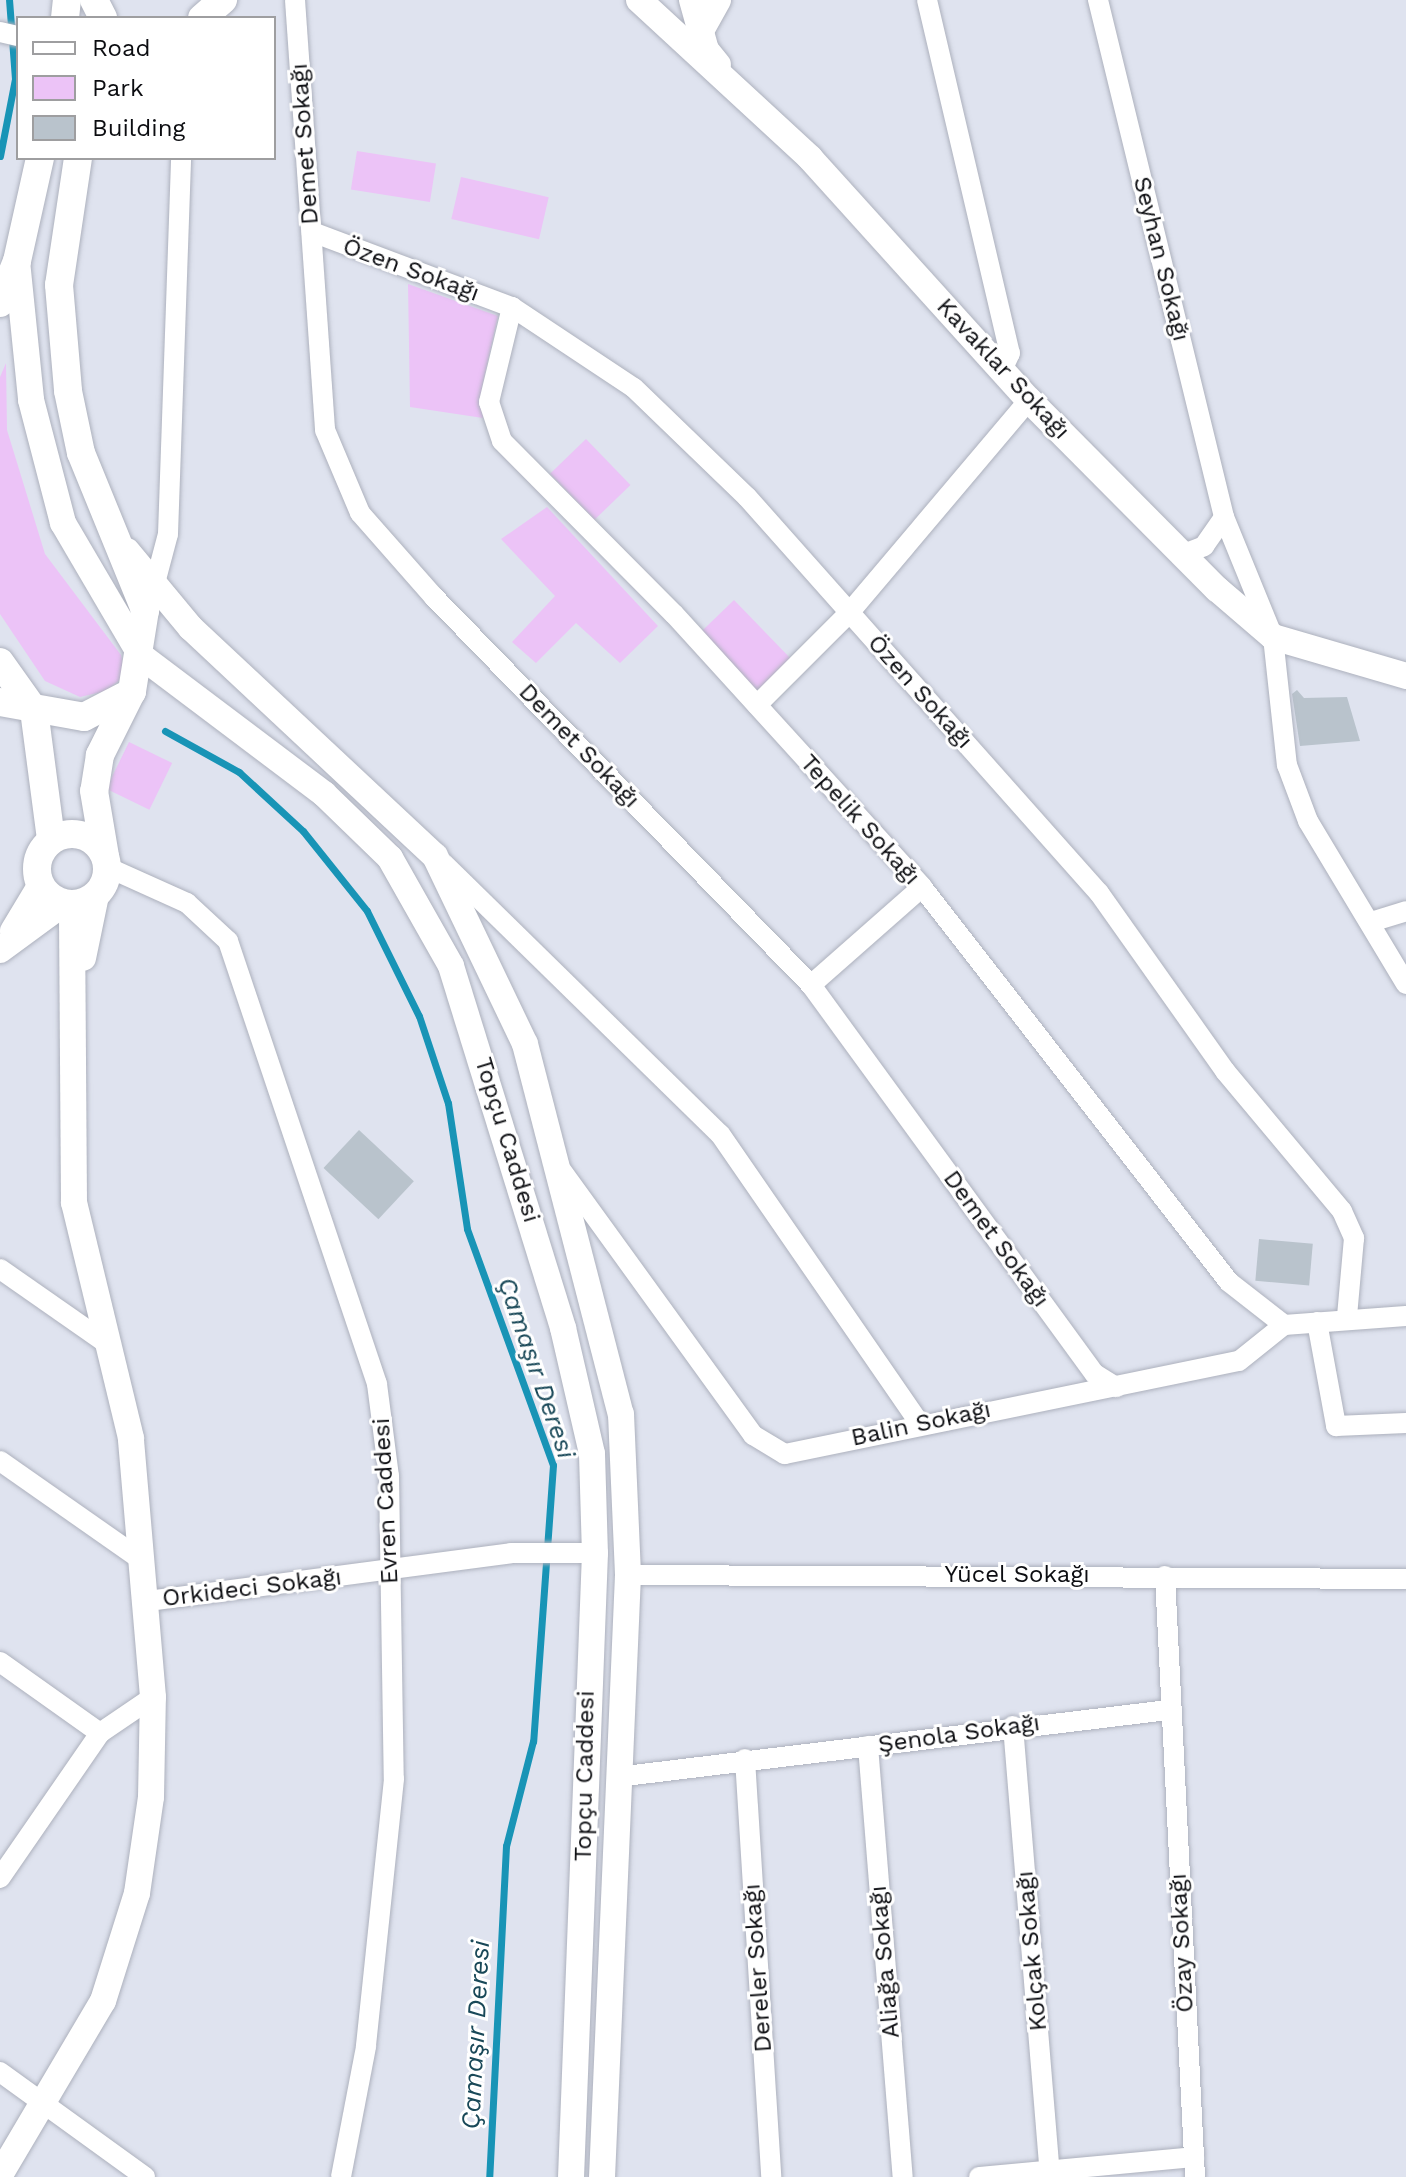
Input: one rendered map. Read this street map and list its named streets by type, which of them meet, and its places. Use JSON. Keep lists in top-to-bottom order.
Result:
{
  "streets": {
    "street": [
      "Demet Sokağı",
      "Seyhan Sokağı",
      "Özen Sokağı",
      "Kavaklar Sokağı",
      "Tepelik Sokağı",
      "Topçu Caddesi",
      "Balin Sokağı",
      "Evren Caddesi",
      "Yücel Sokağı",
      "Orkideci Sokağı",
      "Şenola Sokağı",
      "Özay Sokağı",
      "Kolçak Sokağı",
      "Aliağa Sokağı",
      "Dereler Sokağı"
    ]
  },
  "crossings": [
    ["Demet Sokağı", "Özen Sokağı"],
    ["Demet Sokağı", "Balin Sokağı"],
    ["Seyhan Sokağı", "Kavaklar Sokağı"],
    ["Özen Sokağı", "Tepelik Sokağı"],
    ["Tepelik Sokağı", "Balin Sokağı"],
    ["Topçu Caddesi", "Balin Sokağı"],
    ["Topçu Caddesi", "Yücel Sokağı"],
    ["Topçu Caddesi", "Orkideci Sokağı"],
    ["Topçu Caddesi", "Şenola Sokağı"],
    ["Evren Caddesi", "Orkideci Sokağı"],
    ["Şenola Sokağı", "Özay Sokağı"],
    ["Şenola Sokağı", "Kolçak Sokağı"],
    ["Şenola Sokağı", "Aliağa Sokağı"],
    ["Şenola Sokağı", "Dereler Sokağı"]
  ],
  "water": ["Çamaşır Deresi"],
  "legend": ["Road", "Park", "Building"]
}
